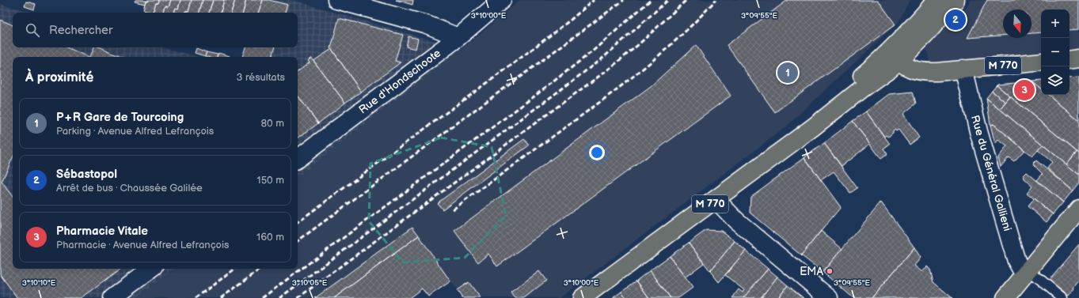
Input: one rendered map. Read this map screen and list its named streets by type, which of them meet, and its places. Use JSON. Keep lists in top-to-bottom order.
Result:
{
  "streets": {
    "main road": ["M 770"],
    "street": ["Rue d'Hondschoote", "Rue du Général Gallieni"]
  },
  "crossings": [
    ["M 770", "Rue du Général Gallieni"]
  ],
  "places": ["EMA"],
  "north": "bottom",
  "page": {
    "pins": ["2", "1", "3"],
    "map_buttons": ["+", "−"],
    "search": "Rechercher",
    "heading": ["À proximité", "3 résultats"],
    "list": [
      {
        "mark": "1",
        "name": "P+R Gare de Tourcoing",
        "note": "Parking · Avenue Alfred Lefrançois",
        "value": "80 m"
      },
      {
        "mark": "2",
        "name": "Sébastopol",
        "note": "Arrêt de bus · Chaussée Galilée",
        "value": "150 m"
      },
      {
        "mark": "3",
        "name": "Pharmacie Vitale",
        "note": "Pharmacie · Avenue Alfred Lefrançois",
        "value": "160 m"
      }
    ]
  },
  "coordinates": [
    "3°10'00\"E",
    "3°09'55\"E",
    "3°10'10\"E",
    "3°10'05\"E"
  ]
}
